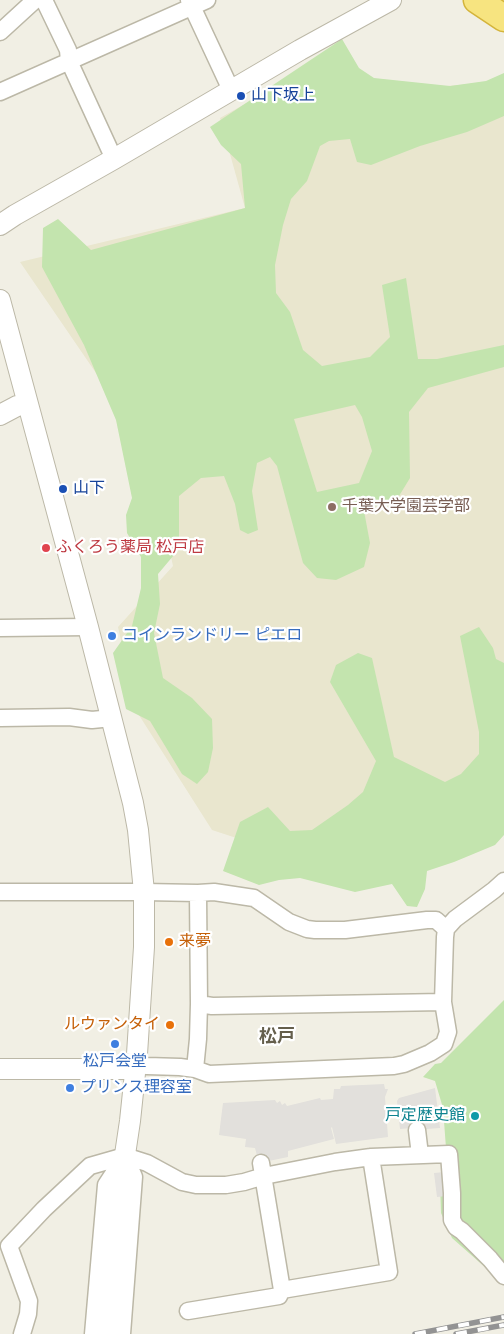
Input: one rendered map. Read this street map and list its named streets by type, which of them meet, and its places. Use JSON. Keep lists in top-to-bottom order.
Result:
{
  "districts": ["松戸"],
  "places": [
    "山下坂上",
    "山下",
    "千葉大学園芸学部",
    "ふくろう薬局 松戸店",
    "コインランドリー ピエロ",
    "来夢",
    "ルウァンタイ",
    "松戸会堂",
    "プリンス理容室",
    "戸定歴史館"
  ]
}
